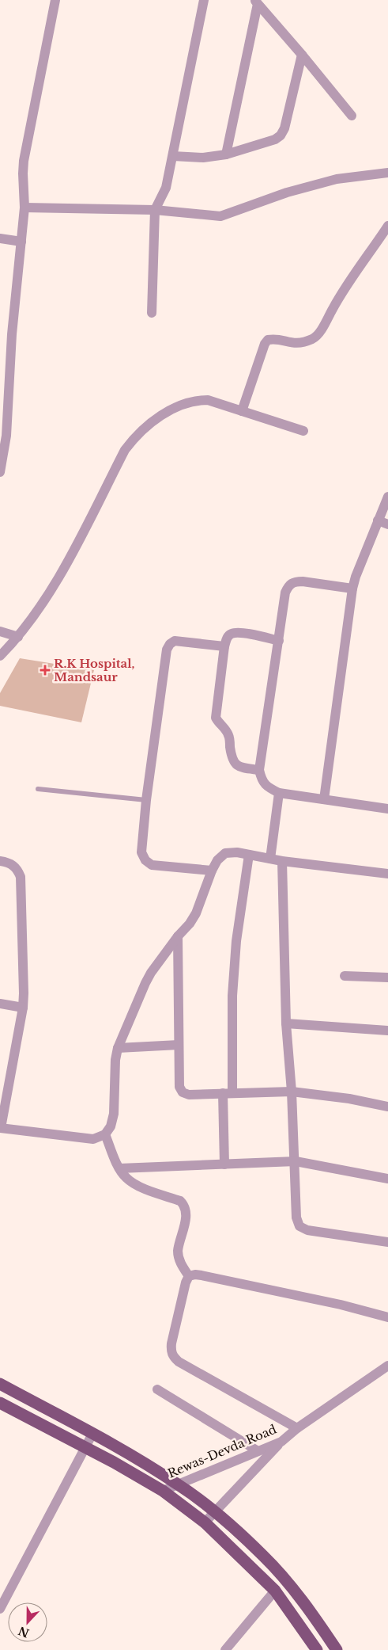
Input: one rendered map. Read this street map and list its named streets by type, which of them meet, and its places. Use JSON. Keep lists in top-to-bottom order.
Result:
{
  "streets": {
    "street": ["Rewas-Devda Road"]
  },
  "places": {
    "health": ["R.K Hospital, Mandsaur"]
  },
  "north": "bottom"
}
